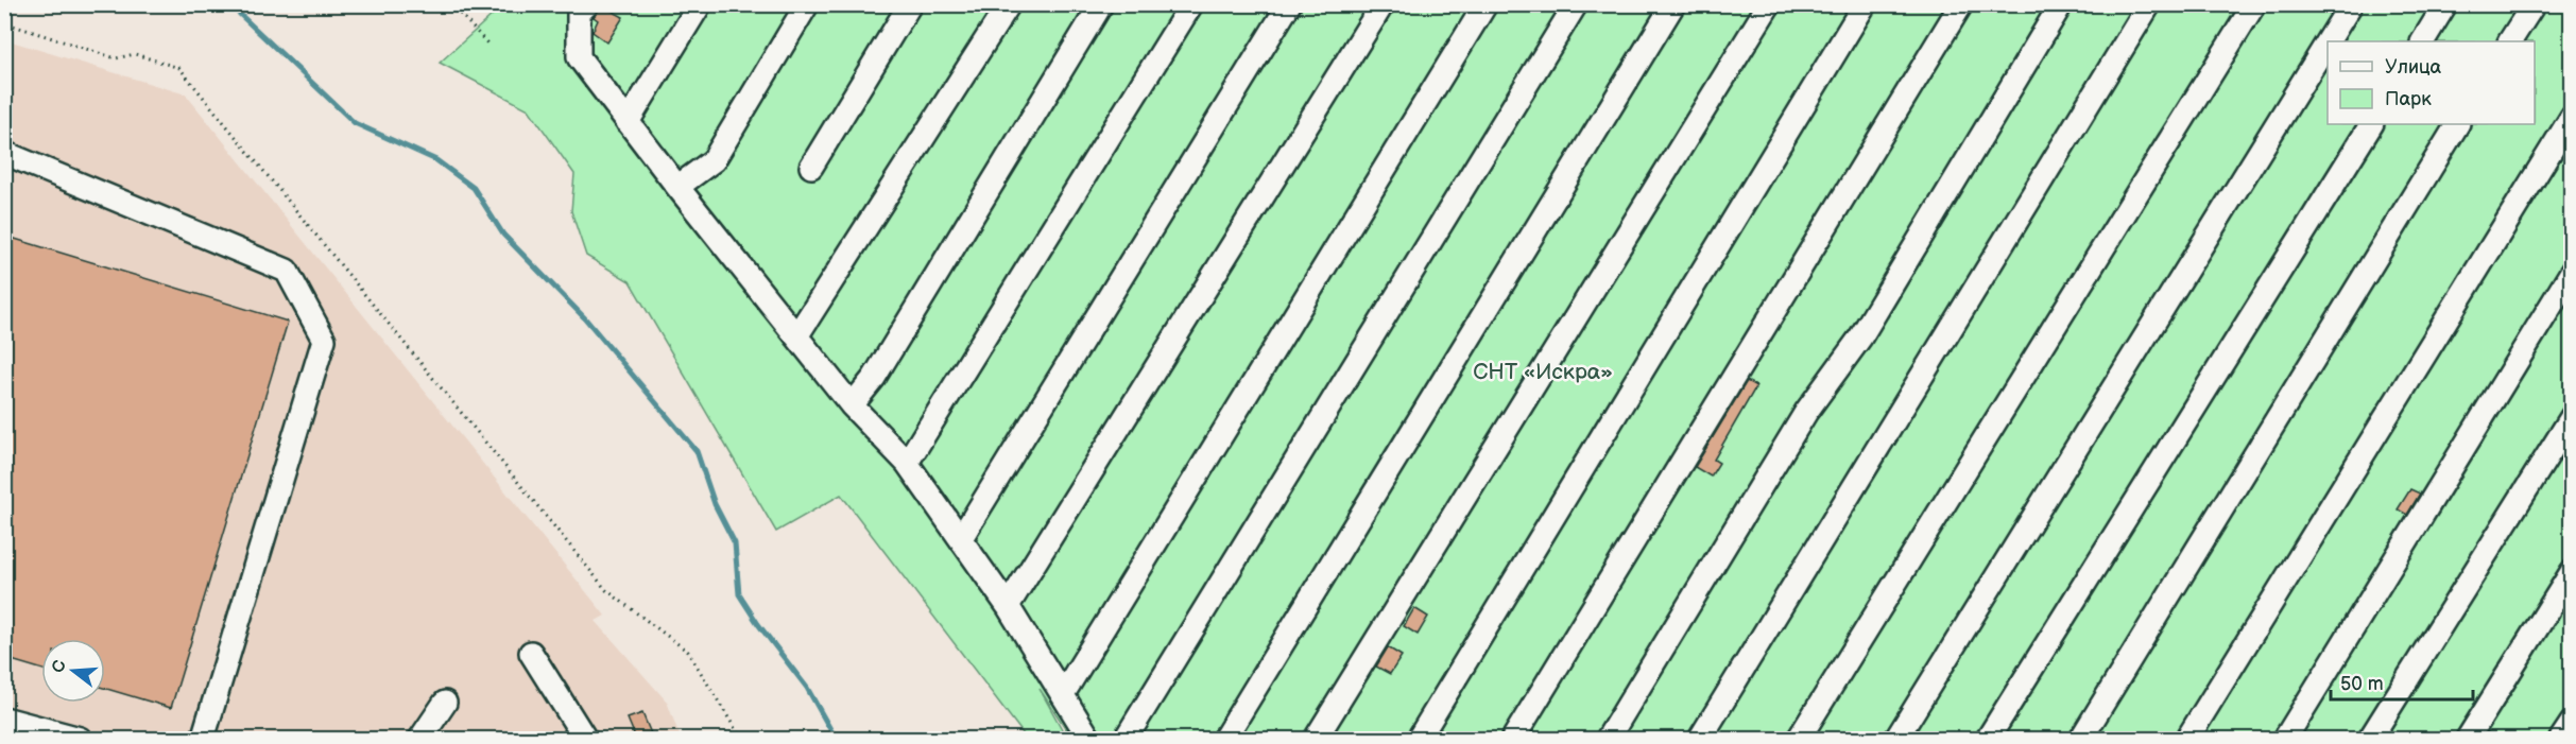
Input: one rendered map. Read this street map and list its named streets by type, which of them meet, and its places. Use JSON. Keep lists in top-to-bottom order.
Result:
{
  "parks": ["СНТ «Искра»"],
  "legend": ["Улица", "Парк"],
  "scale_bar": "50 m",
  "north": "left"
}
